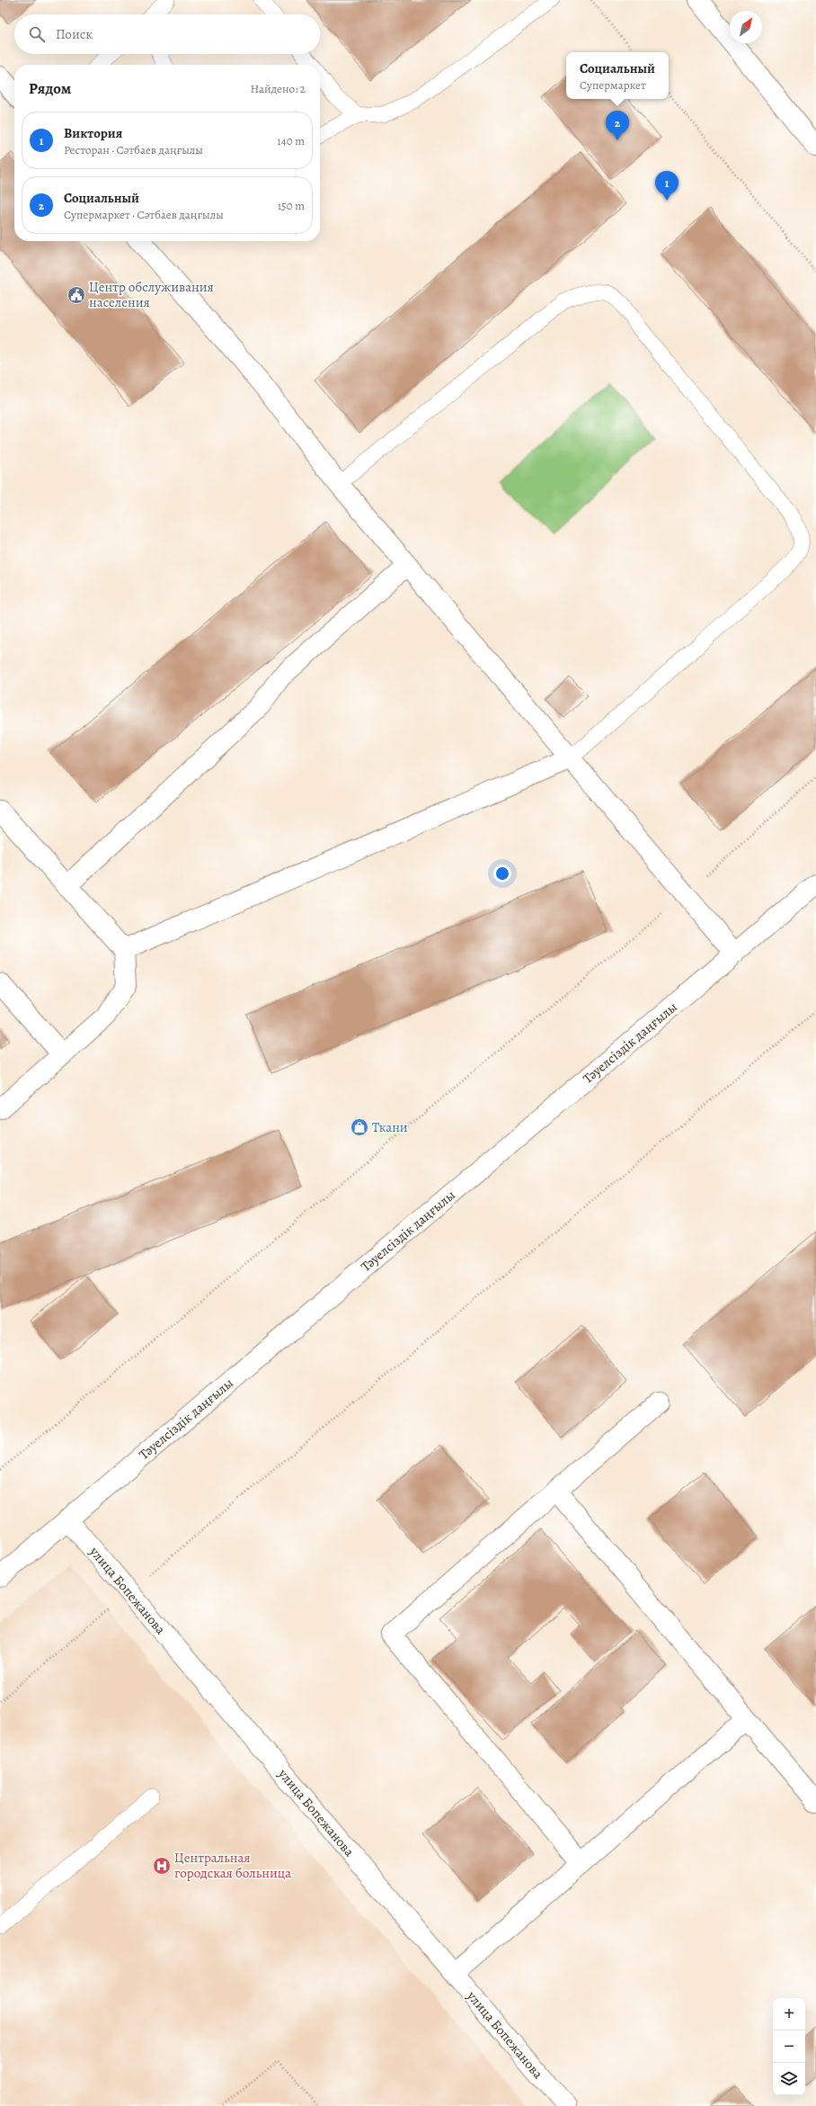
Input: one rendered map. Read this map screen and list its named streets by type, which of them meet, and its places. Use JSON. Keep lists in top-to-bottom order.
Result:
{
  "streets": {
    "street": ["Тәуелсіздік даңғылы", "улица Бопежанова"]
  },
  "crossings": [
    ["Тәуелсіздік даңғылы", "улица Бопежанова"]
  ],
  "places": {
    "public building": ["Центр обслуживания населения"],
    "shop": ["Ткани"],
    "hospital": ["Центральная городская больница"]
  },
  "north": "top right",
  "page": {
    "search": "Поиск",
    "popup": ["Социальный", "Супермаркет"],
    "heading": ["Рядом", "Найдено: 2"],
    "pins": ["2", "1"],
    "list": [
      {
        "mark": "1",
        "name": "Виктория",
        "note": "Ресторан · Сәтбаев даңғылы",
        "value": "140 m"
      },
      {
        "mark": "2",
        "name": "Социальный",
        "note": "Супермаркет · Сәтбаев даңғылы",
        "value": "150 m"
      }
    ],
    "map_buttons": ["+", "−"]
  }
}
